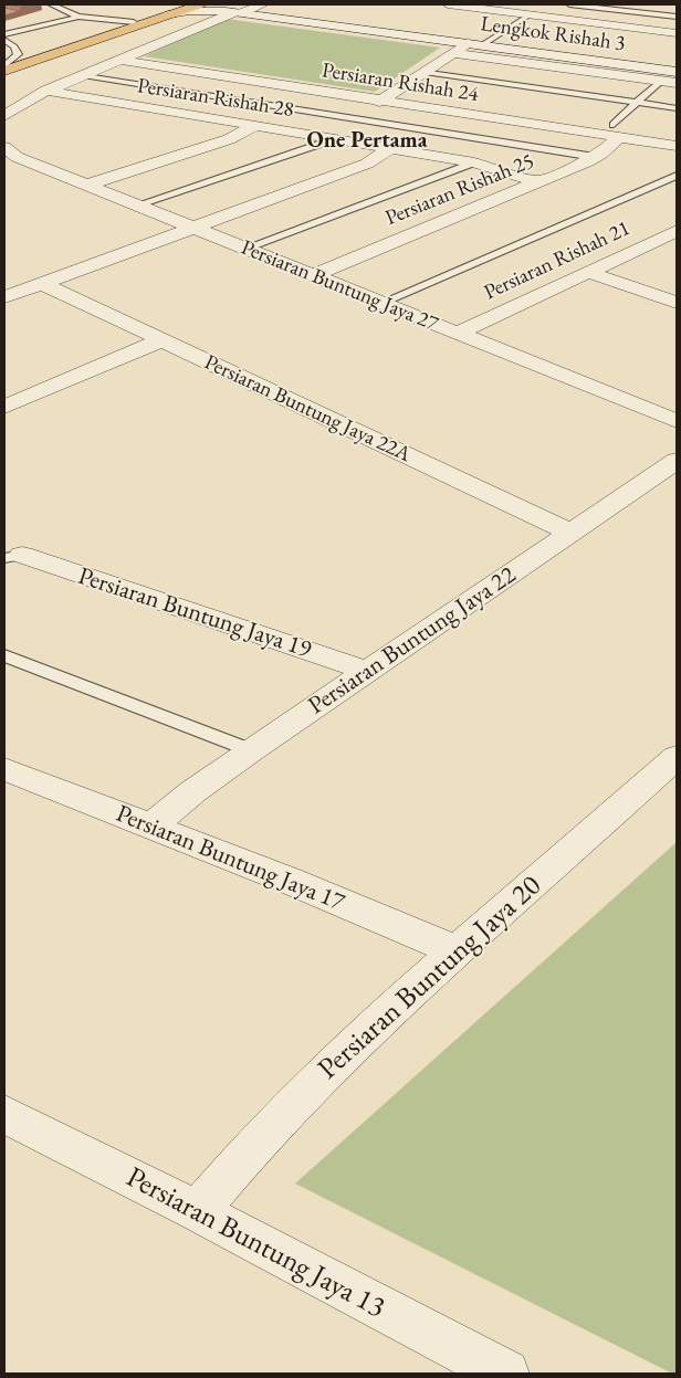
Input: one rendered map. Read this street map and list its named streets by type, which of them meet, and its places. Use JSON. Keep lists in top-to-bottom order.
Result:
{
  "streets": {
    "street": [
      "Lengkok Rishah 3",
      "Persiaran Rishah 24",
      "Persiaran Rishah 28",
      "Persiaran Rishah 25",
      "Persiaran Rishah 21",
      "Persiaran Buntung Jaya 27",
      "Persiaran Buntung Jaya 22A",
      "Persiaran Buntung Jaya 19",
      "Persiaran Buntung Jaya 22",
      "Persiaran Buntung Jaya 17",
      "Persiaran Buntung Jaya 20",
      "Persiaran Buntung Jaya 13"
    ]
  },
  "crossings": [
    ["Persiaran Rishah 24", "Persiaran Rishah 25"],
    ["Persiaran Rishah 28", "Persiaran Rishah 25"],
    ["Persiaran Rishah 25", "Persiaran Buntung Jaya 27"],
    ["Persiaran Rishah 21", "Persiaran Buntung Jaya 27"],
    ["Persiaran Buntung Jaya 22A", "Persiaran Buntung Jaya 22"],
    ["Persiaran Buntung Jaya 19", "Persiaran Buntung Jaya 22"],
    ["Persiaran Buntung Jaya 22", "Persiaran Buntung Jaya 17"],
    ["Persiaran Buntung Jaya 17", "Persiaran Buntung Jaya 20"],
    ["Persiaran Buntung Jaya 20", "Persiaran Buntung Jaya 13"]
  ],
  "districts": ["One Pertama"]
}
